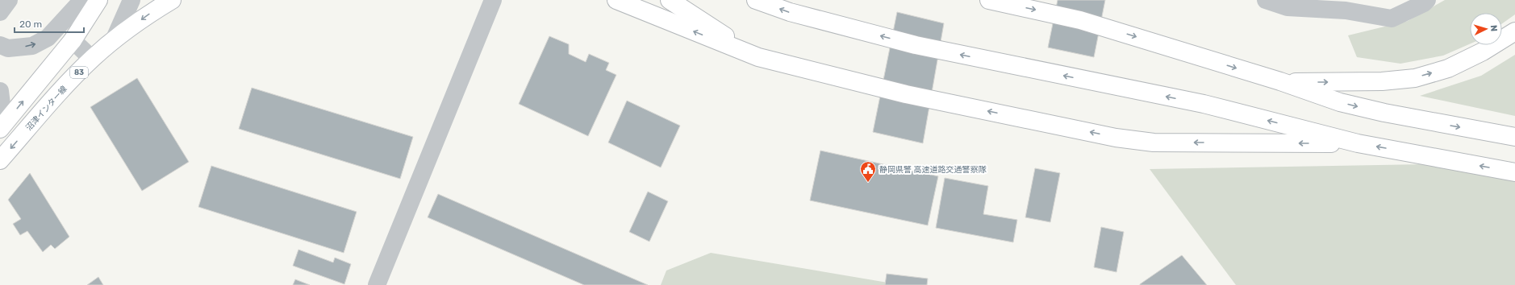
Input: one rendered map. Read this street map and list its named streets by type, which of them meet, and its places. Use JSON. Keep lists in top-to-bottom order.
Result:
{
  "streets": {
    "main road": ["83", "沼津インター線"]
  },
  "places": {
    "public building": ["静岡県警 高速道路交通警察隊"]
  },
  "scale_bar": "20 m",
  "north": "right"
}
